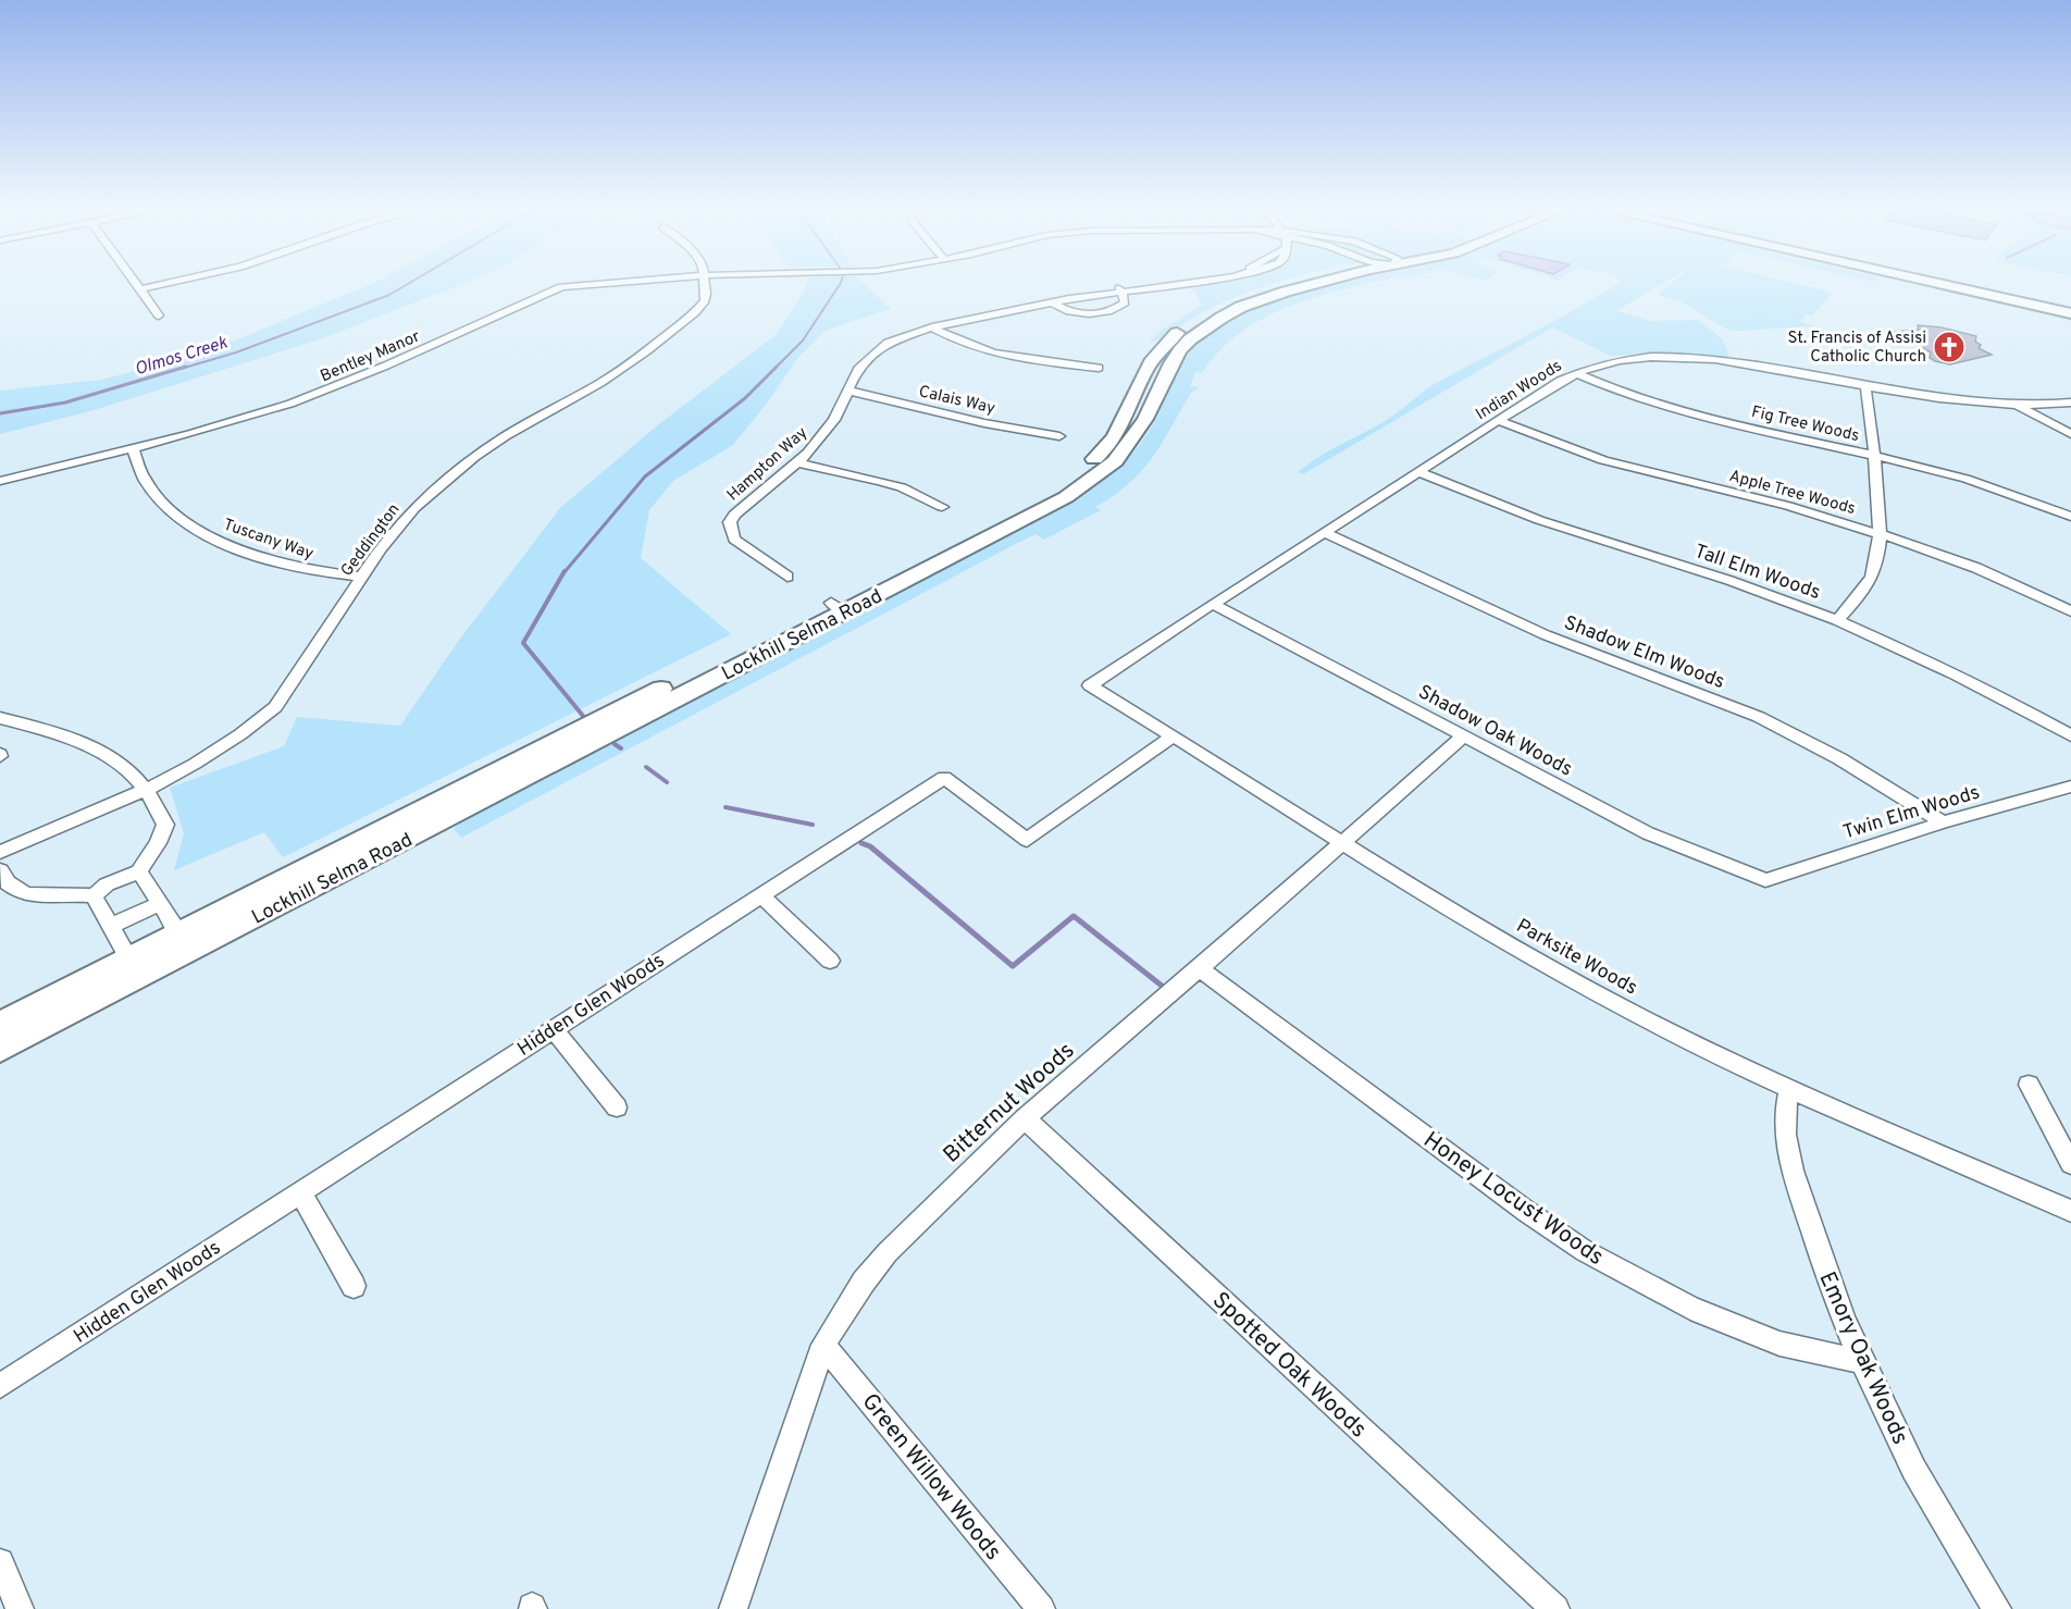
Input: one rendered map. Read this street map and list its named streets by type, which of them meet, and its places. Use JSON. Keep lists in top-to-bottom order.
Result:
{
  "streets": {
    "main road": ["Lockhill Selma Road"],
    "street": [
      "Bentley Manor",
      "Indian Woods",
      "Calais Way",
      "Fig Tree Woods",
      "Hampton Way",
      "Apple Tree Woods",
      "Tuscany Way",
      "Geddington",
      "Tall Elm Woods",
      "Shadow Elm Woods",
      "Shadow Oak Woods",
      "Twin Elm Woods",
      "Parksite Woods",
      "Hidden Glen Woods",
      "Bitternut Woods",
      "Honey Locust Woods",
      "Emory Oak Woods",
      "Spotted Oak Woods",
      "Green Willow Woods"
    ]
  },
  "crossings": [
    ["Bentley Manor", "Tuscany Way"],
    ["Indian Woods", "Fig Tree Woods"],
    ["Indian Woods", "Apple Tree Woods"],
    ["Indian Woods", "Tall Elm Woods"],
    ["Indian Woods", "Shadow Elm Woods"],
    ["Indian Woods", "Shadow Oak Woods"],
    ["Indian Woods", "Parksite Woods"],
    ["Calais Way", "Hampton Way"],
    ["Tuscany Way", "Geddington"],
    ["Shadow Elm Woods", "Twin Elm Woods"],
    ["Shadow Oak Woods", "Twin Elm Woods"],
    ["Shadow Oak Woods", "Bitternut Woods"],
    ["Parksite Woods", "Hidden Glen Woods"],
    ["Parksite Woods", "Bitternut Woods"],
    ["Parksite Woods", "Emory Oak Woods"],
    ["Bitternut Woods", "Honey Locust Woods"],
    ["Bitternut Woods", "Spotted Oak Woods"],
    ["Bitternut Woods", "Green Willow Woods"],
    ["Honey Locust Woods", "Emory Oak Woods"]
  ],
  "water": ["Olmos Creek"],
  "places": {
    "church": ["St. Francis of Assisi Catholic Church"]
  }
}
